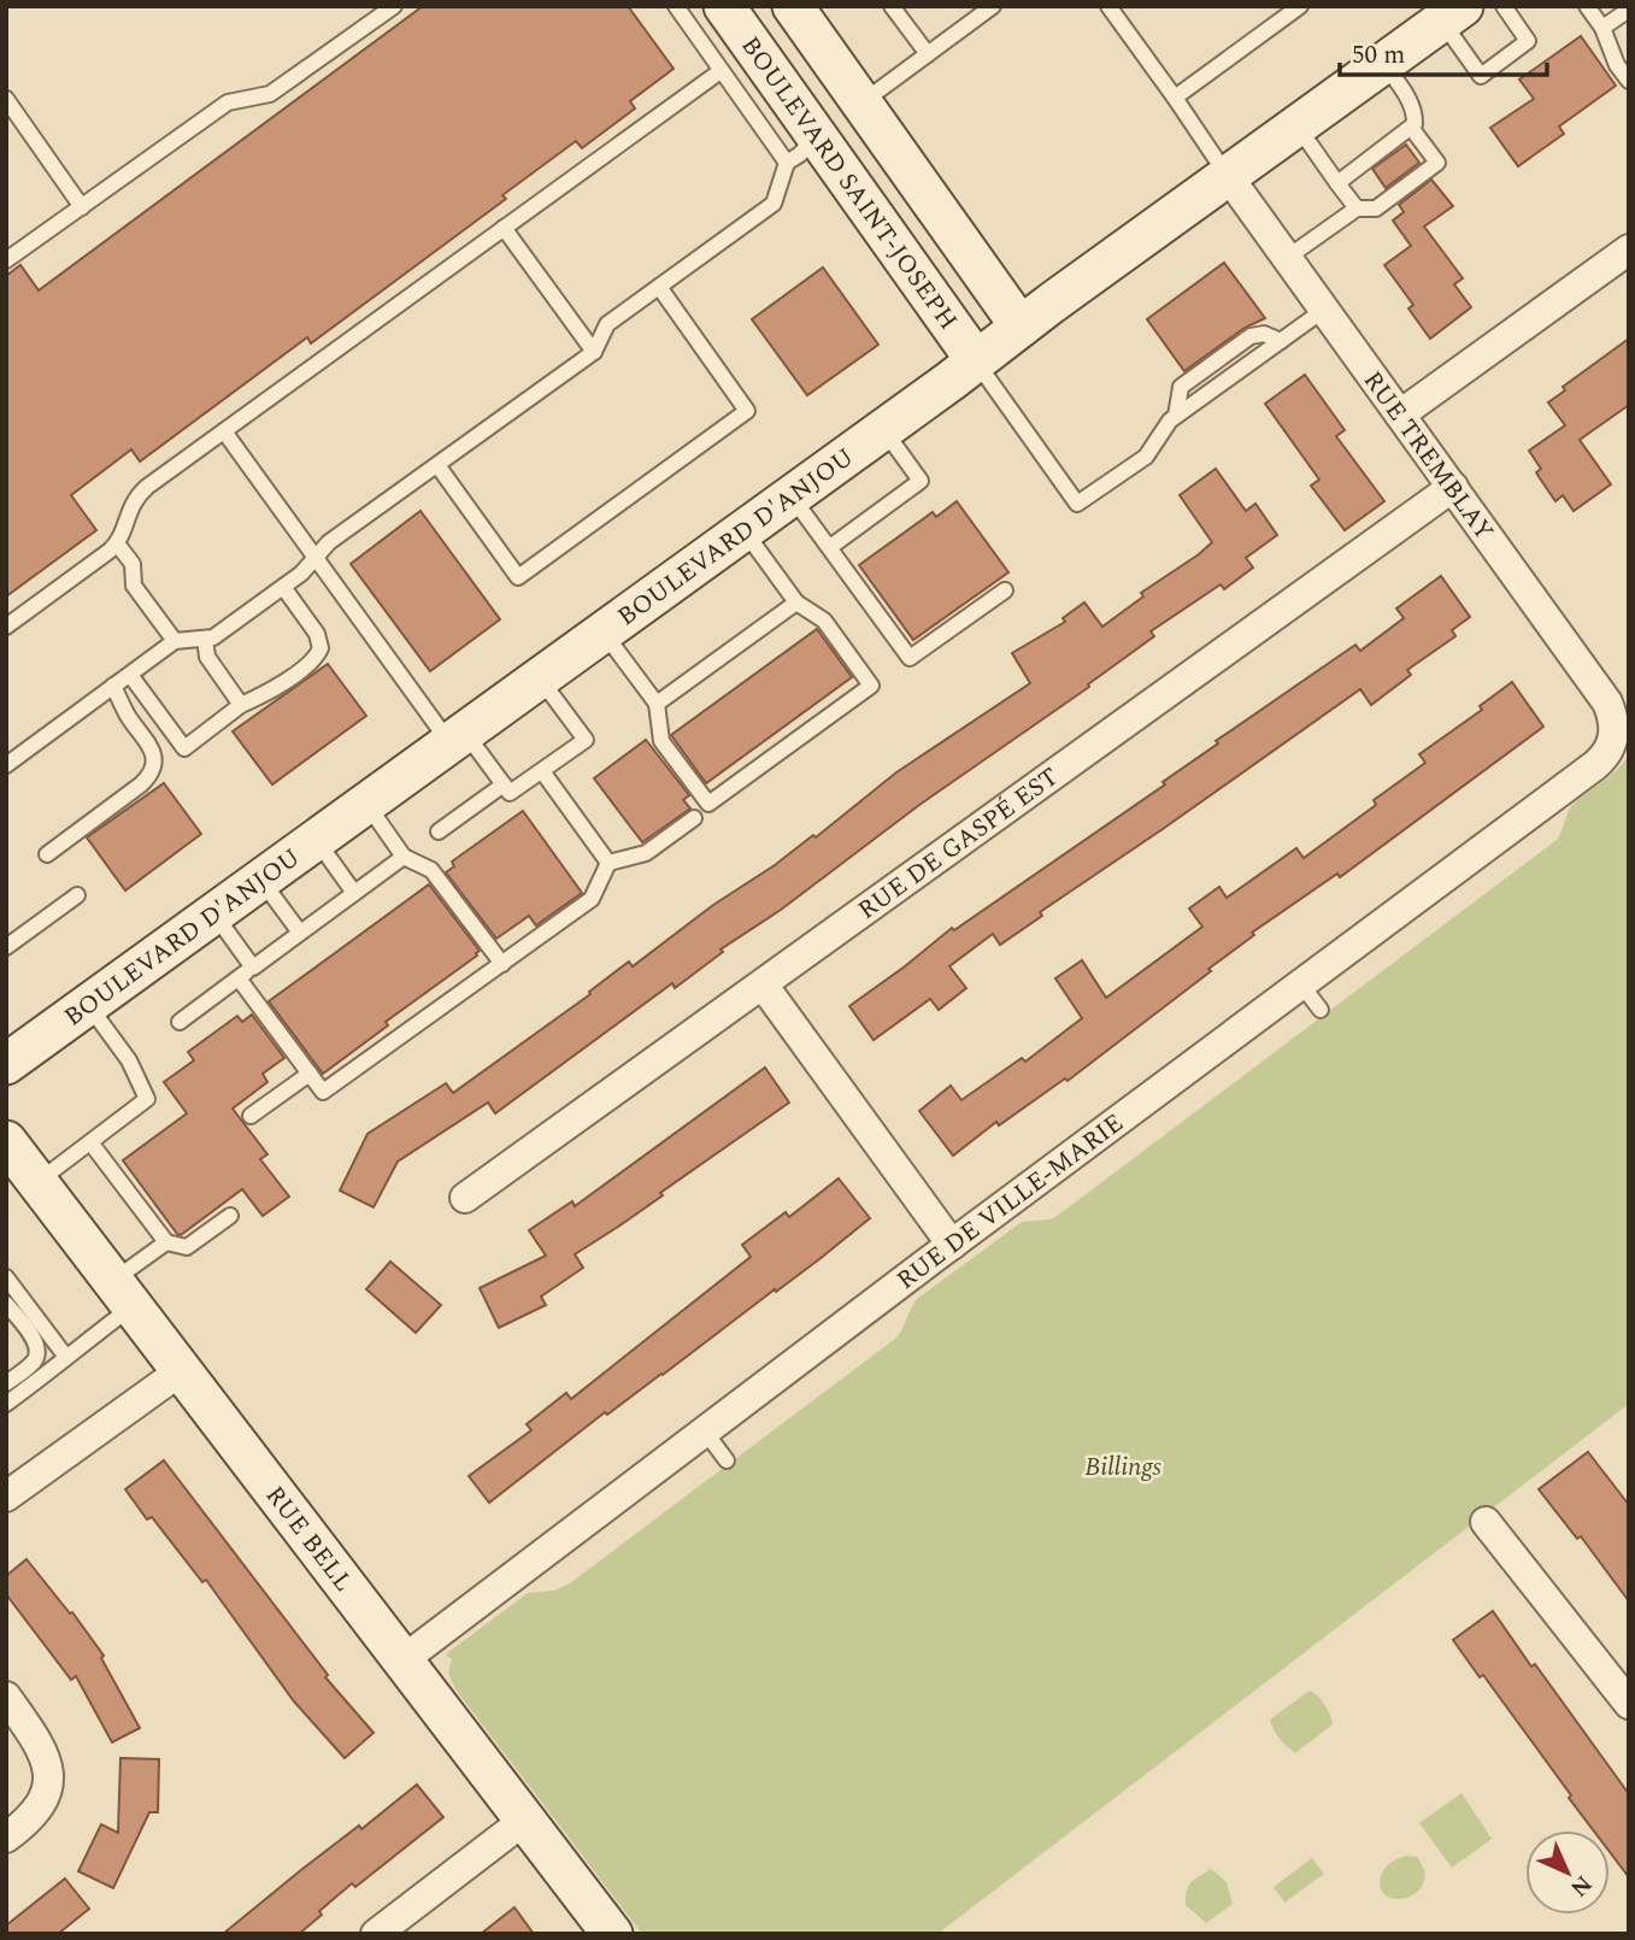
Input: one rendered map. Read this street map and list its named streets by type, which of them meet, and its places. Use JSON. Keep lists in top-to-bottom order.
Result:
{
  "streets": {
    "street": [
      "BOULEVARD SAINT-JOSEPH",
      "RUE TREMBLAY",
      "BOULEVARD D'ANJOU",
      "RUE DE GASPÉ EST",
      "RUE DE VILLE-MARIE",
      "RUE BELL"
    ]
  },
  "crossings": [
    ["BOULEVARD SAINT-JOSEPH", "BOULEVARD D'ANJOU"],
    ["RUE TREMBLAY", "BOULEVARD D'ANJOU"],
    ["RUE TREMBLAY", "RUE DE GASPÉ EST"],
    ["RUE TREMBLAY", "RUE DE VILLE-MARIE"],
    ["RUE DE VILLE-MARIE", "RUE BELL"]
  ],
  "parks": ["Billings"],
  "scale_bar": "50 m",
  "north": "bottom right"
}
